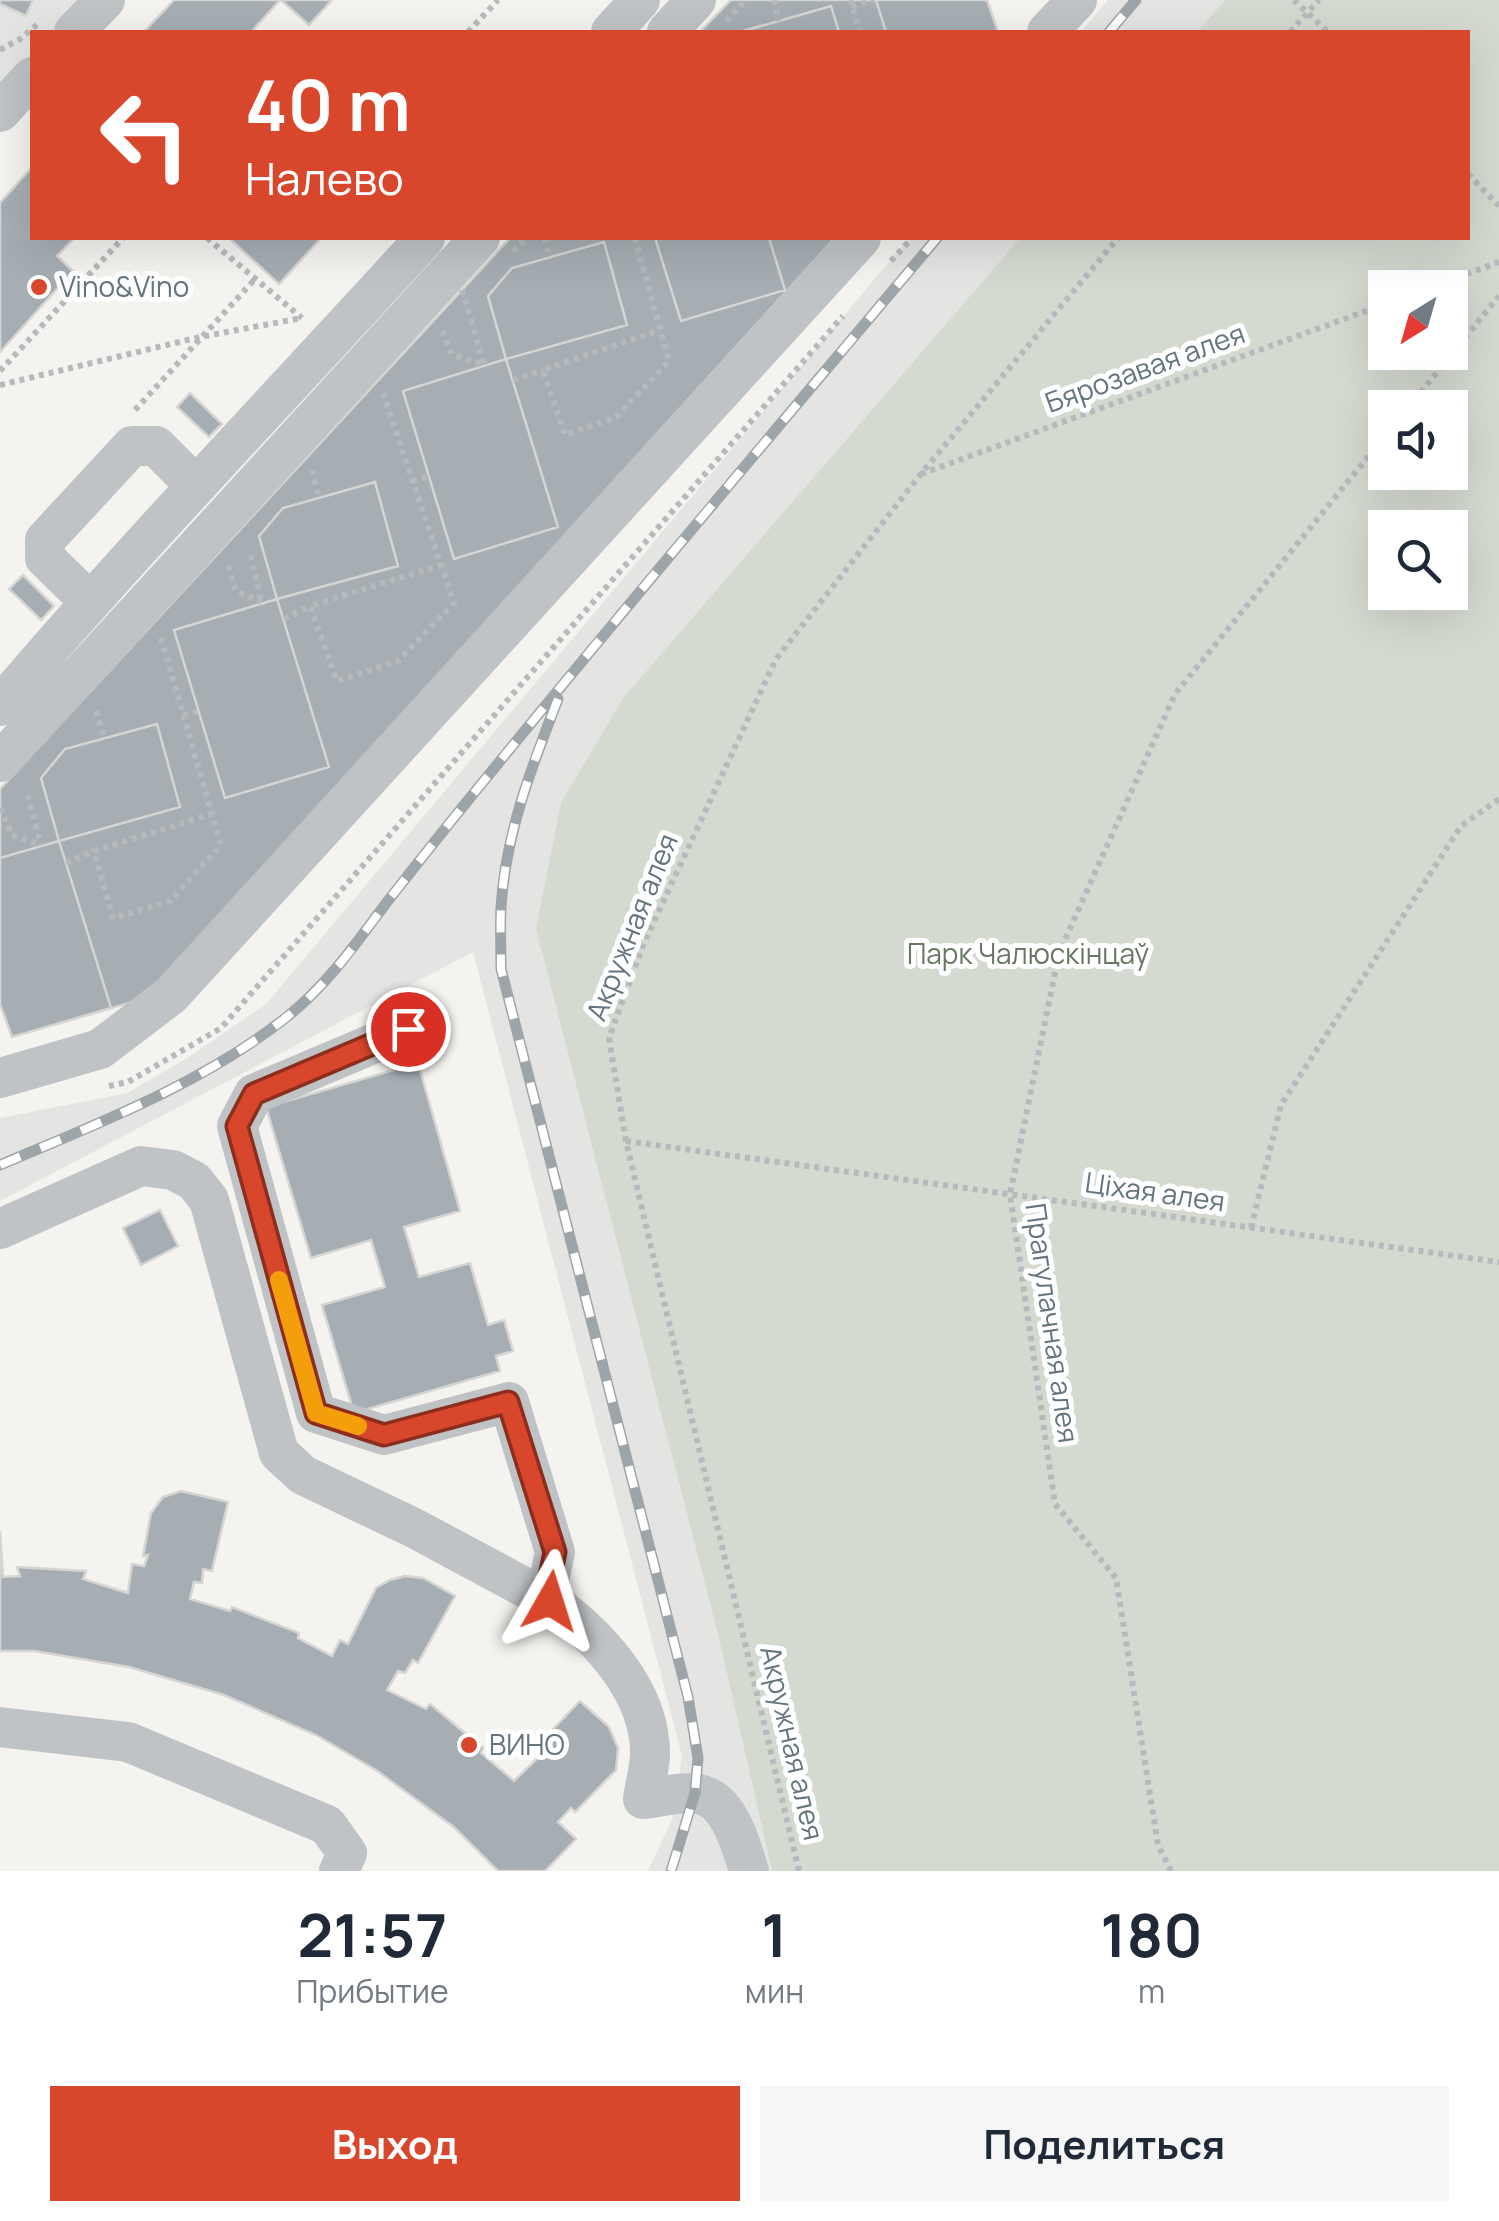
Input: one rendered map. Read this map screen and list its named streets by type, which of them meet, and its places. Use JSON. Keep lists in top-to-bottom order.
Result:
{
  "streets": {
    "path": [
      "Бярозавая алея",
      "Акружная алея",
      "Ціхая алея",
      "Прагулачная алея"
    ]
  },
  "crossings": [
    ["Бярозавая алея", "Акружная алея"],
    ["Акружная алея", "Ціхая алея"],
    ["Ціхая алея", "Прагулачная алея"]
  ],
  "parks": ["Парк Чалюскінцаў"],
  "places": ["Vino&Vino", "ВИНО"],
  "north": "bottom left",
  "page": {
    "turn": ["40 m", "Налево"],
    "eta": [
      "21:57",
      "Прибытие",
      "1",
      "мин",
      "180",
      "m"
    ],
    "buttons": ["Выход", "Поделиться"]
  }
}
